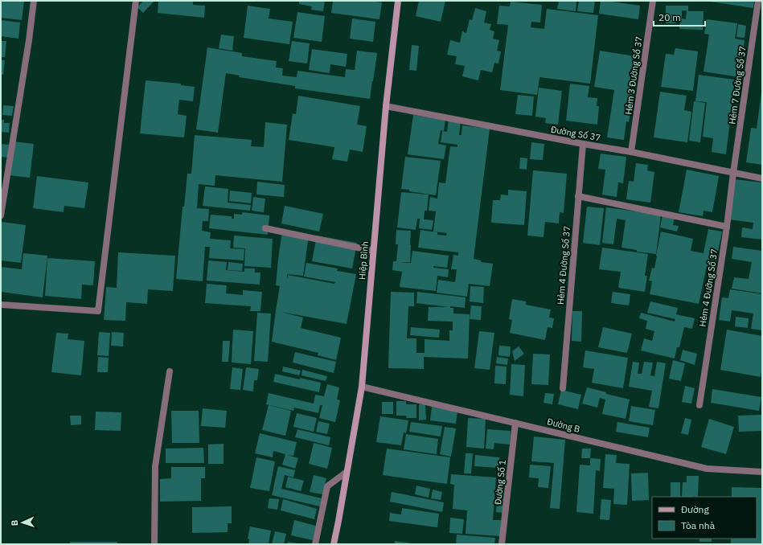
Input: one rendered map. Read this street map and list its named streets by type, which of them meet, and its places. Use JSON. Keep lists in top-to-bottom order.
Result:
{
  "streets": {
    "main road": ["Hiệp Bình"],
    "street": [
      "Hẻm 3 Đường Sổ 37",
      "Hẻm 7 Đường Sổ 37",
      "Đường Số 37",
      "Hẻm 4 Đường Số 37",
      "Hẻm 4 Đường Sổ 37",
      "Đường B",
      "Đường Số 1"
    ]
  },
  "crossings": [
    ["Hẻm 3 Đường Sổ 37", "Đường Số 37"],
    ["Hẻm 7 Đường Sổ 37", "Đường Số 37"],
    ["Hẻm 7 Đường Sổ 37", "Hẻm 4 Đường Sổ 37"],
    ["Đường Số 37", "Hiệp Bình"],
    ["Đường Số 37", "Hẻm 4 Đường Số 37"],
    ["Đường Số 37", "Hẻm 4 Đường Sổ 37"],
    ["Hiệp Bình", "Đường B"],
    ["Đường B", "Đường Số 1"]
  ],
  "legend": ["Đường", "Tòa nhà"],
  "scale_bar": "20 m",
  "north": "left"
}
